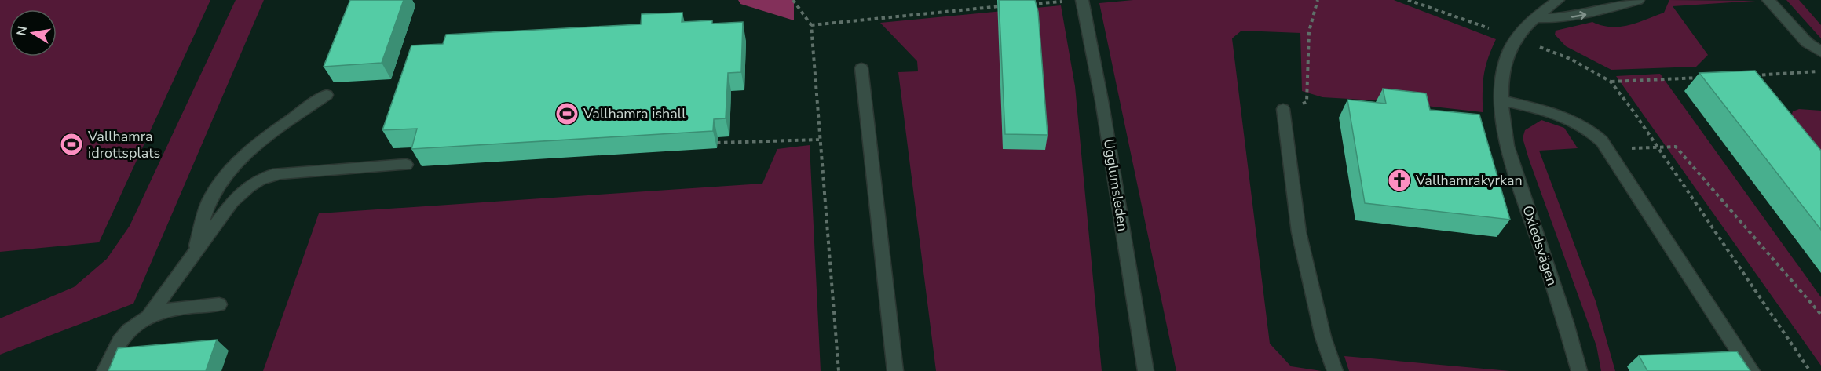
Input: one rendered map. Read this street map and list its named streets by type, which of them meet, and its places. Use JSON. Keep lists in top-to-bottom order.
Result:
{
  "streets": {
    "street": ["Ugglumsleden", "Oxledsvägen"]
  },
  "places": {
    "sports": ["Vallhamra ishall", "Vallhamra idrottsplats"],
    "church": ["Vallhamrakyrkan"]
  },
  "north": "left"
}
